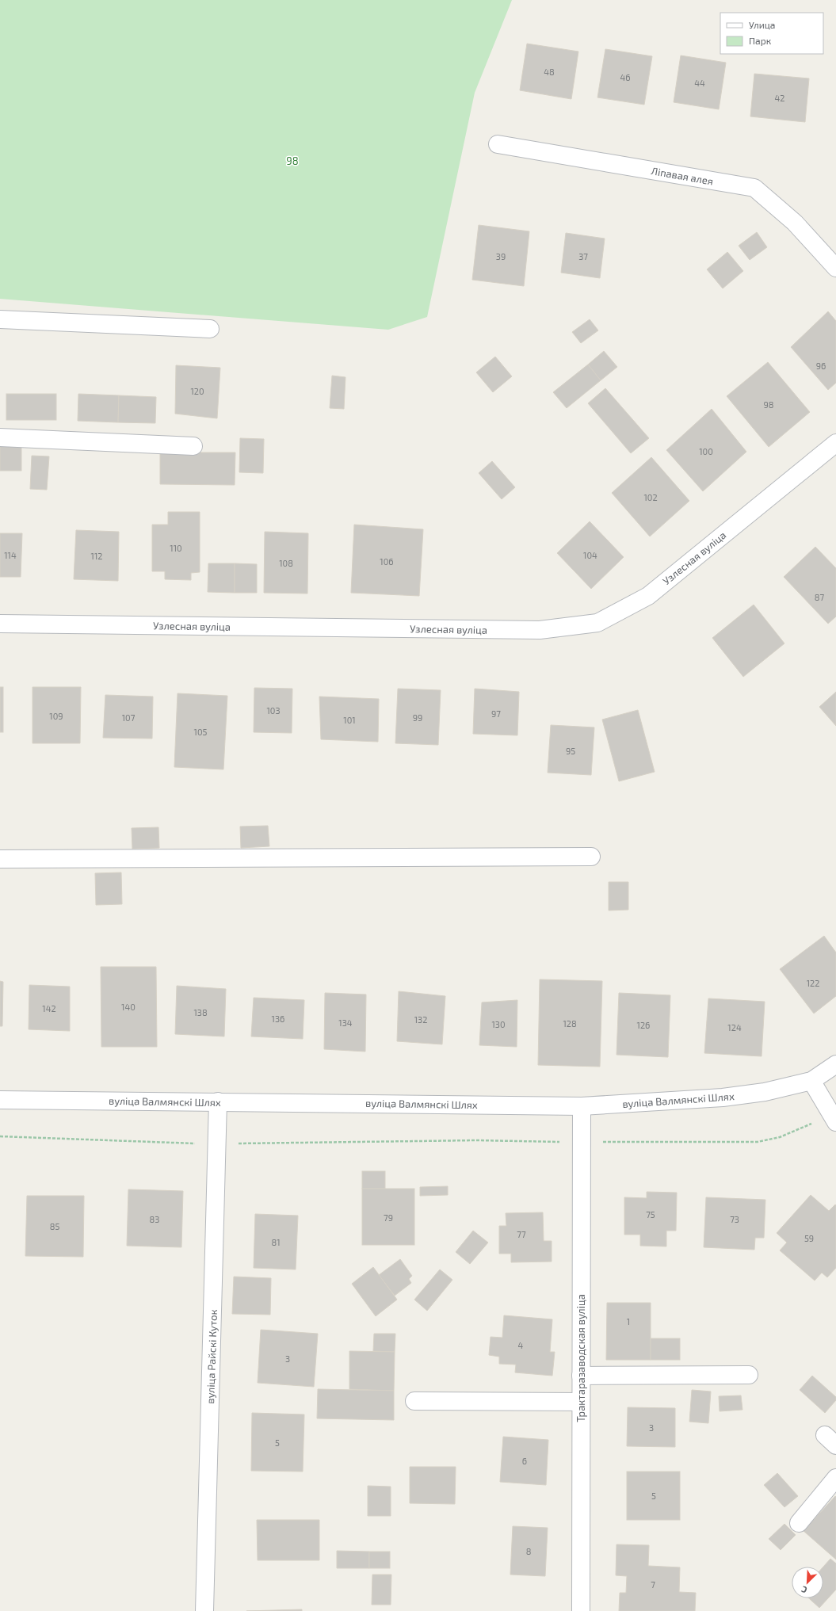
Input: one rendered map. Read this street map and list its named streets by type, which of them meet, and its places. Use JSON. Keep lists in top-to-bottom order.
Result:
{
  "streets": {
    "street": [
      "Ліпавая алея",
      "Узлесная вуліца",
      "вуліца Валмянскі Шлях",
      "вуліца Райскі Куток",
      "Трактаразаводская вуліца"
    ]
  },
  "crossings": [
    ["вуліца Валмянскі Шлях", "вуліца Райскі Куток"],
    ["вуліца Валмянскі Шлях", "Трактаразаводская вуліца"]
  ],
  "parks": ["98"],
  "house_numbers": [
    "48",
    "46",
    "44",
    "42",
    "39",
    "37",
    "96",
    "120",
    "98",
    "100",
    "102",
    "110",
    "114",
    "104",
    "112",
    "106",
    "108",
    "87",
    "103",
    "97",
    "109",
    "107",
    "99",
    "101",
    "105",
    "95",
    "122",
    "140",
    "142",
    "138",
    "136",
    "132",
    "134",
    "128",
    "130",
    "126",
    "124",
    "75",
    "79",
    "83",
    "73",
    "85",
    "77",
    "59",
    "81",
    "1",
    "4",
    "3",
    "3",
    "5",
    "6",
    "5",
    "8",
    "7"
  ],
  "legend": ["Улица", "Парк"],
  "north": "bottom left"
}
